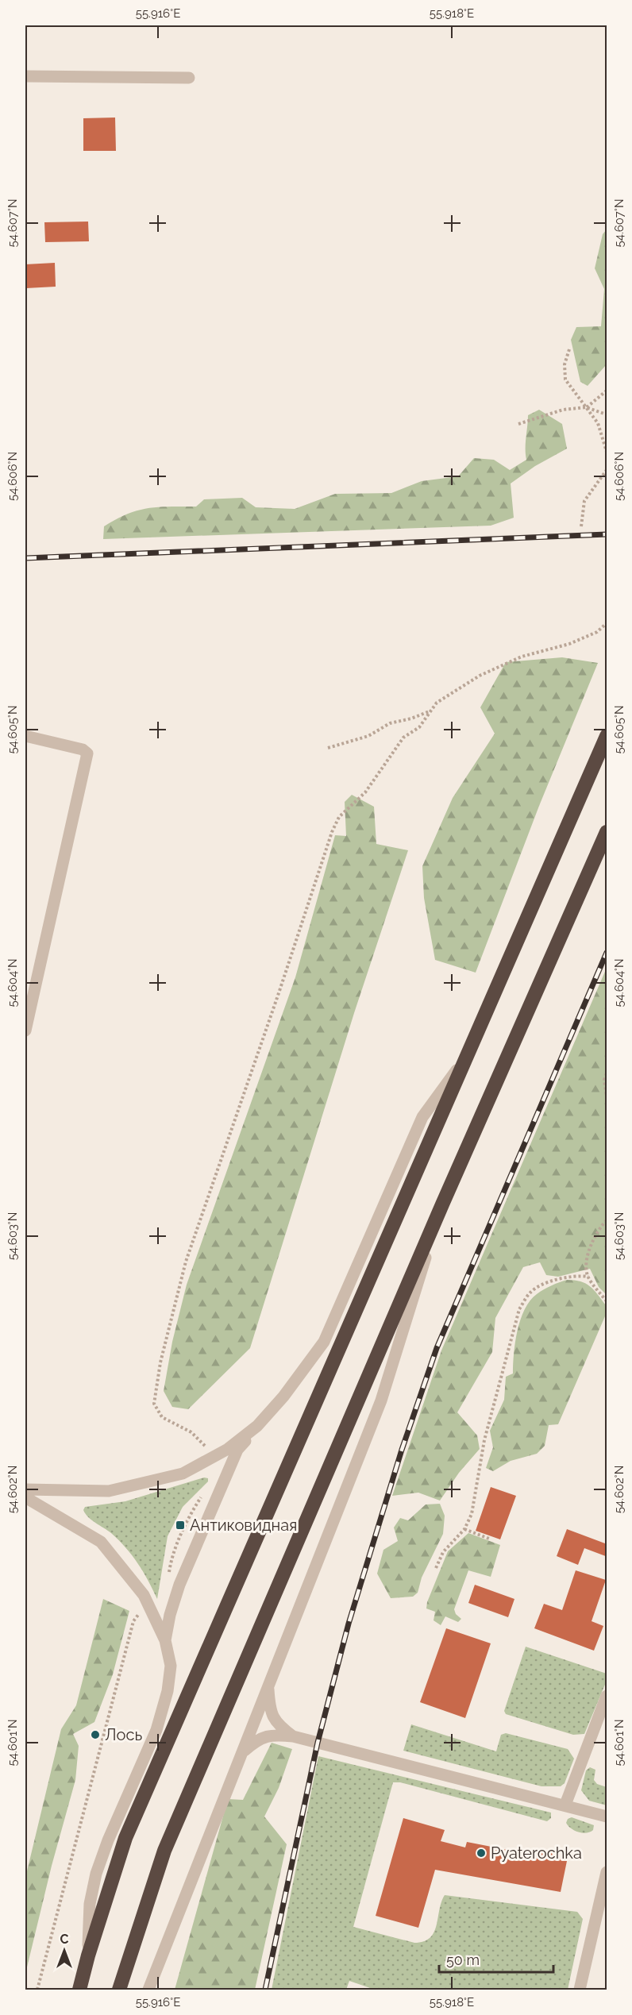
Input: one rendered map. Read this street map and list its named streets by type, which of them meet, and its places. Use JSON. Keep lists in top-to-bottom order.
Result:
{
  "places": {
    "transit": ["Антиковидная"],
    "other": ["Лось", "Pyaterochka"]
  },
  "scale_bar": "50 m",
  "north": "top",
  "coordinates": [
    "55.916°E",
    "55.918°E",
    "54.607°N",
    "54.606°N",
    "54.605°N",
    "54.604°N",
    "54.603°N",
    "54.602°N",
    "54.601°N"
  ]
}
